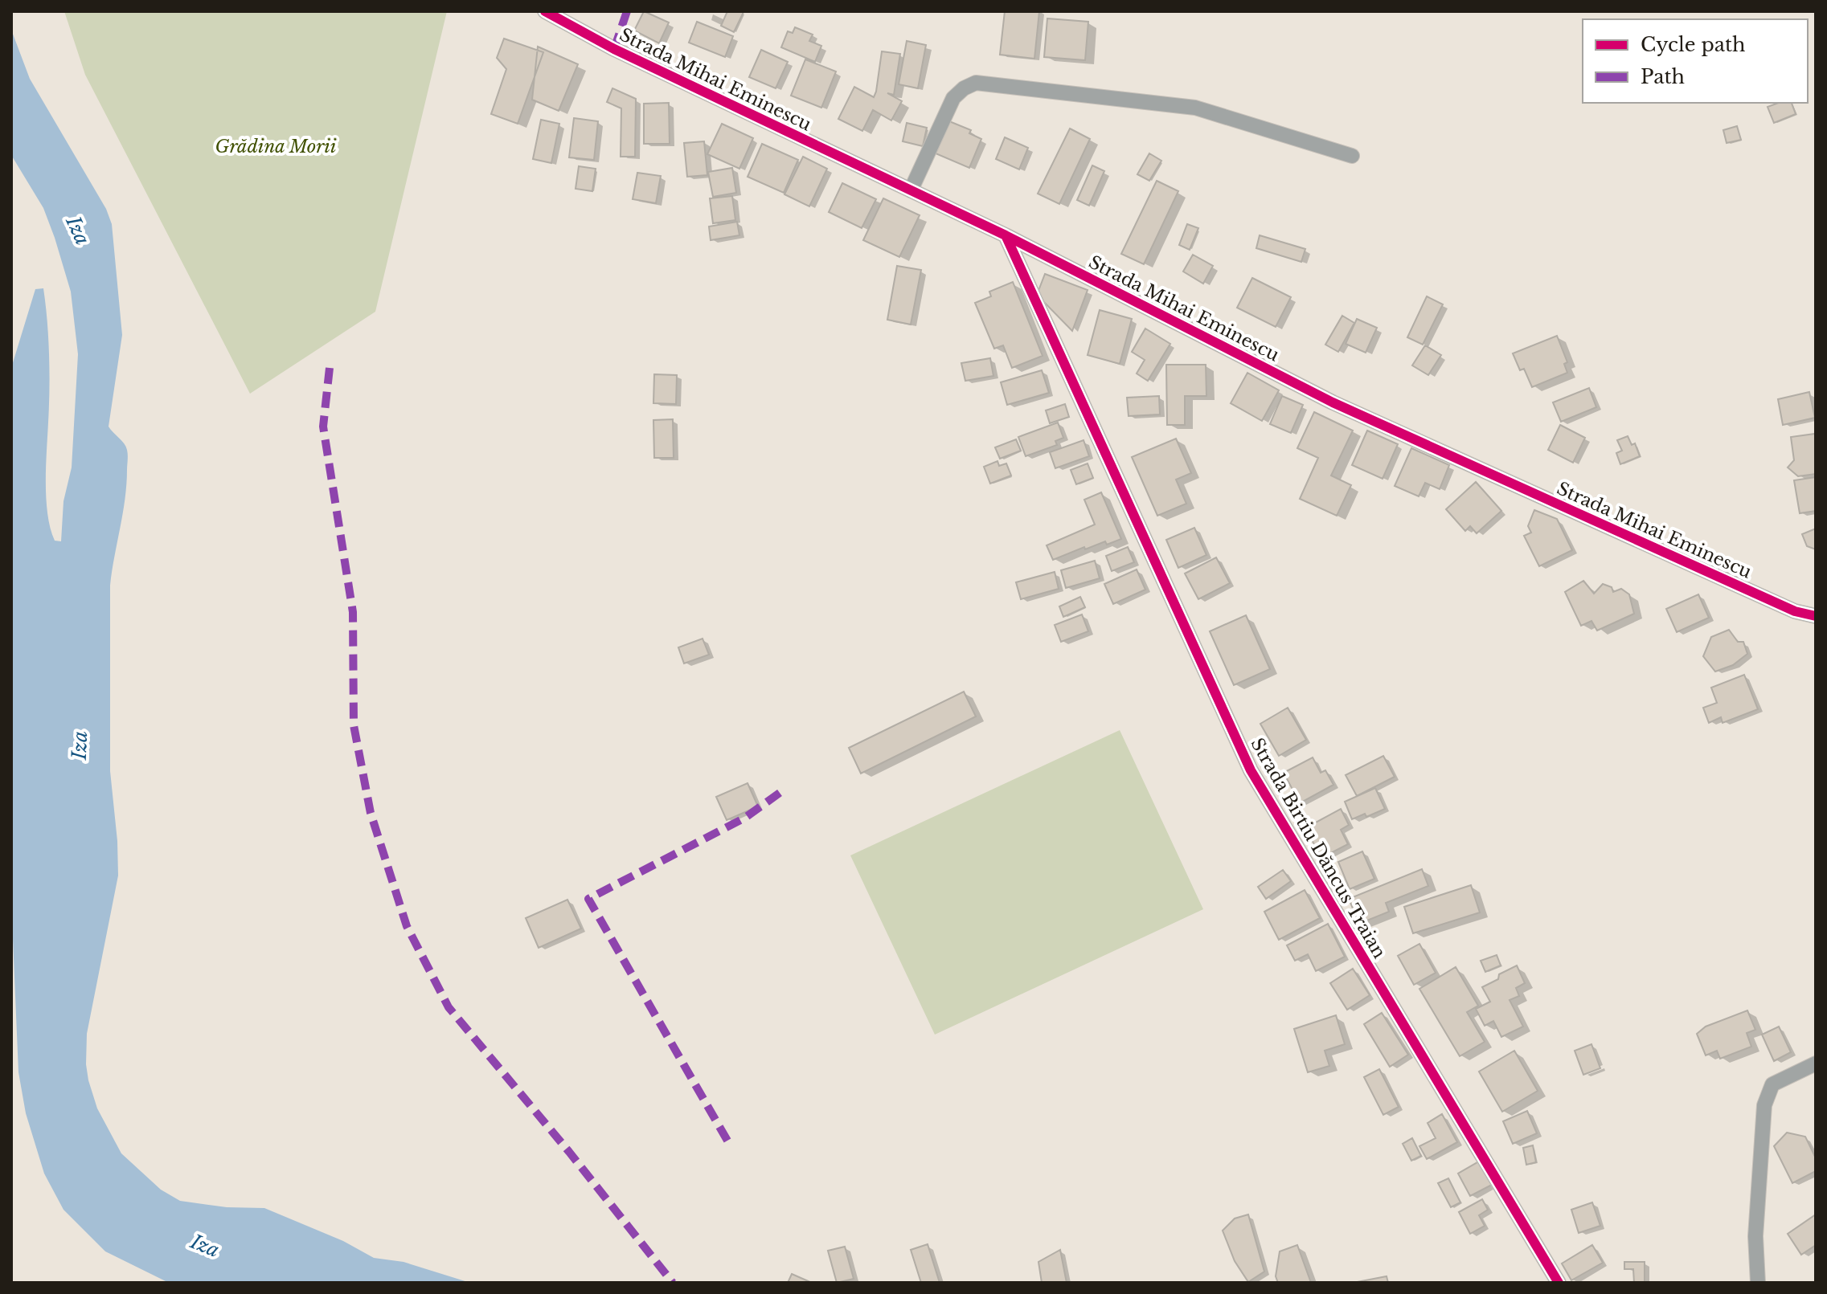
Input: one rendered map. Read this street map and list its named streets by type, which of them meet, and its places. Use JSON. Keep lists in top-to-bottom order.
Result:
{
  "streets": {
    "street": ["Strada Mihai Eminescu", "Strada Birtiu Dăncus Traian"]
  },
  "crossings": [
    ["Strada Mihai Eminescu", "Strada Birtiu Dăncus Traian"]
  ],
  "water": ["Iza"],
  "parks": ["Grădina Morii"],
  "legend": ["Cycle path", "Path"]
}
